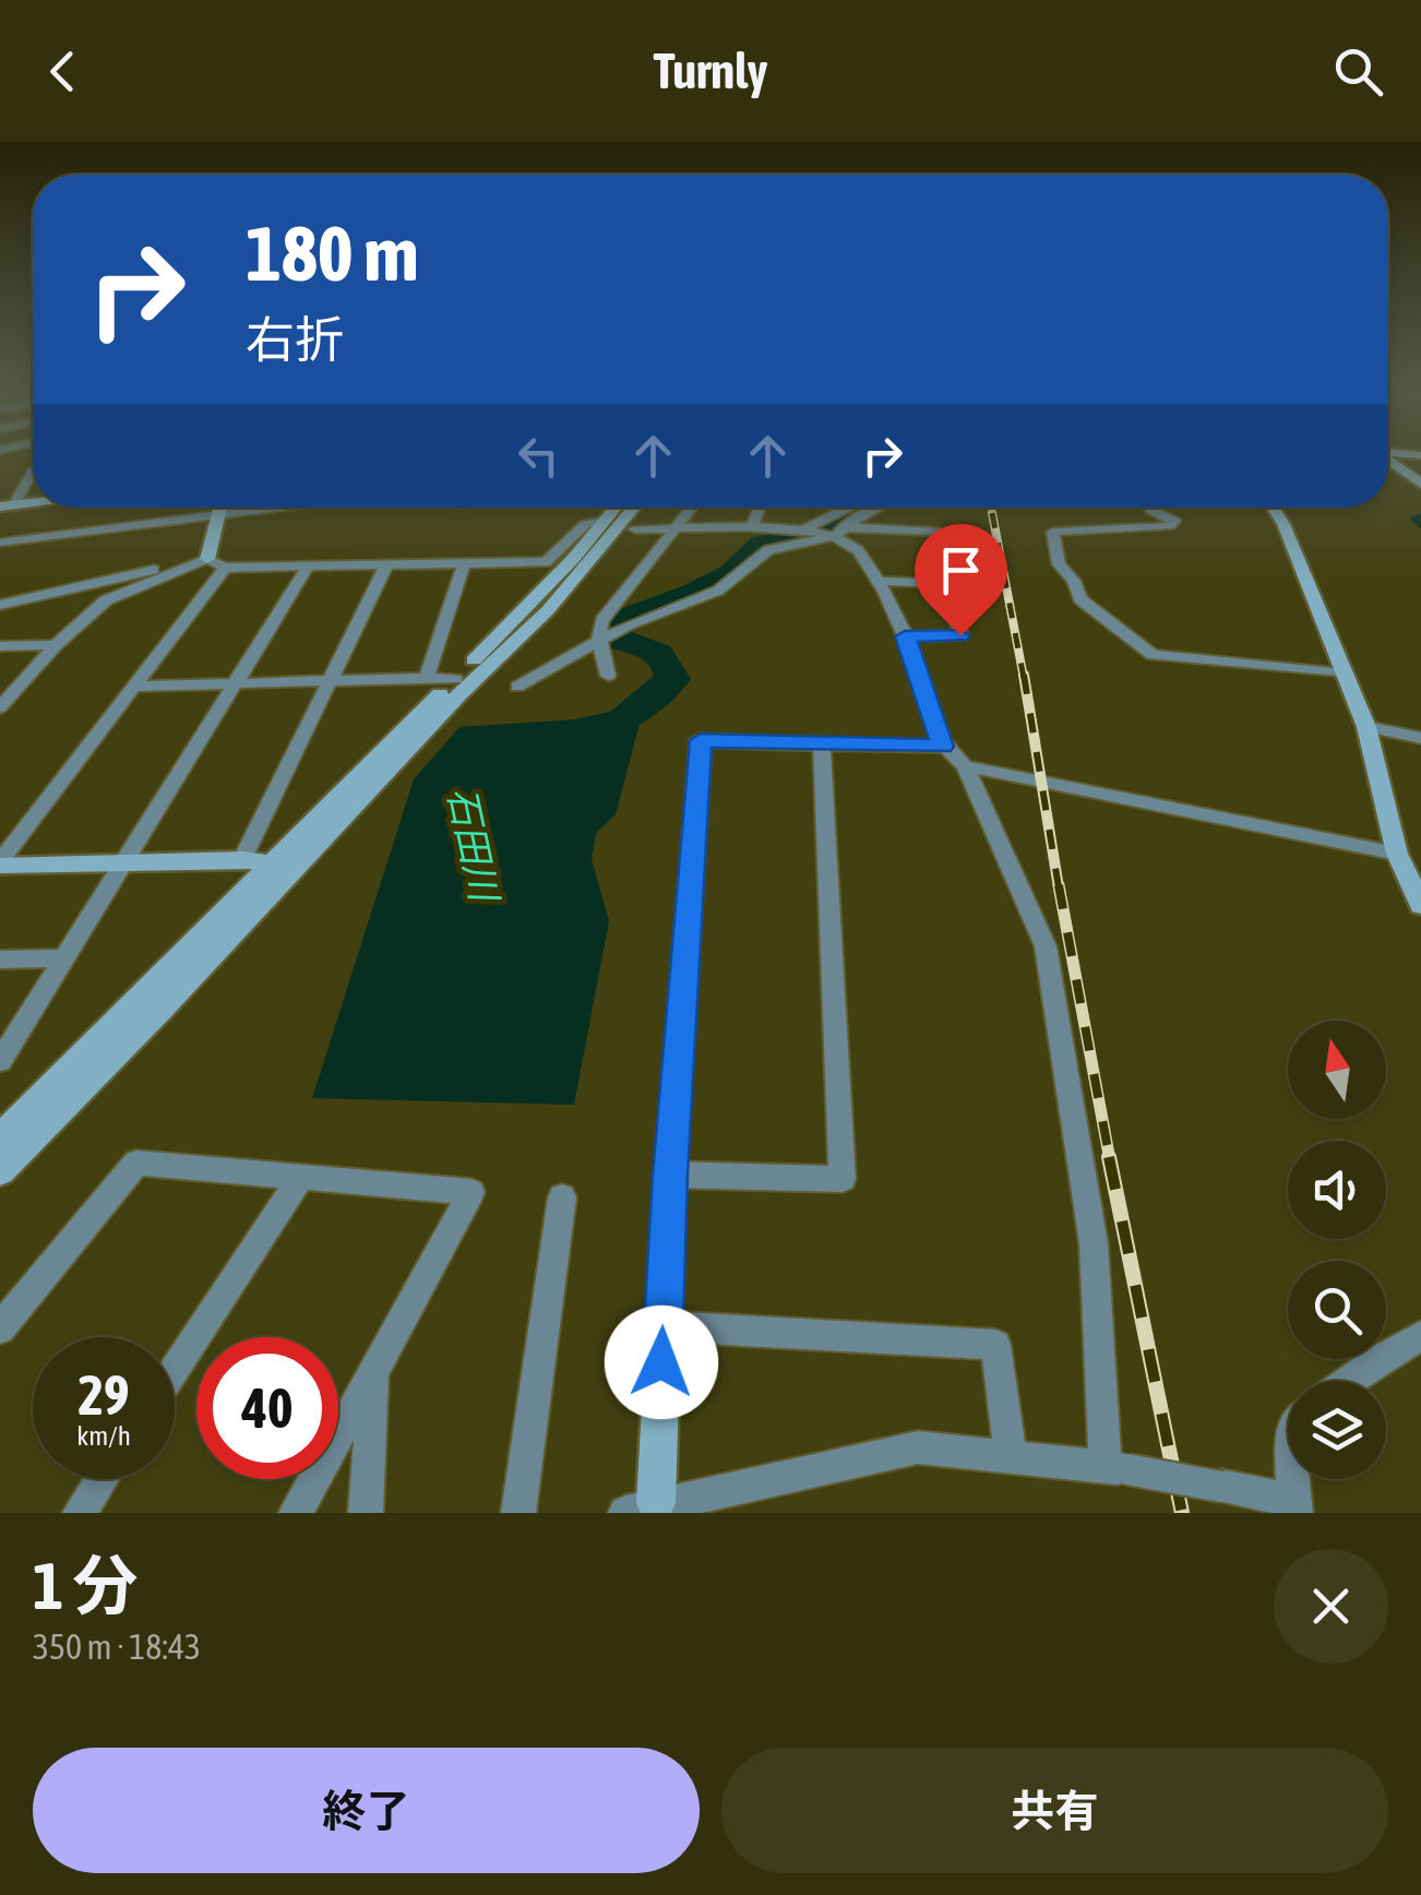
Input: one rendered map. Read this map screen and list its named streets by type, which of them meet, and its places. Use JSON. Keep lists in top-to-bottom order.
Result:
{
  "water": ["石田川"],
  "north": "top",
  "page": {
    "header": "Turnly",
    "turn": ["180 m", "右折"],
    "speed": "29 km/h",
    "limit": "40",
    "heading": ["1 分", "350 m · 18:43"],
    "buttons": ["終了", "共有"]
  }
}
